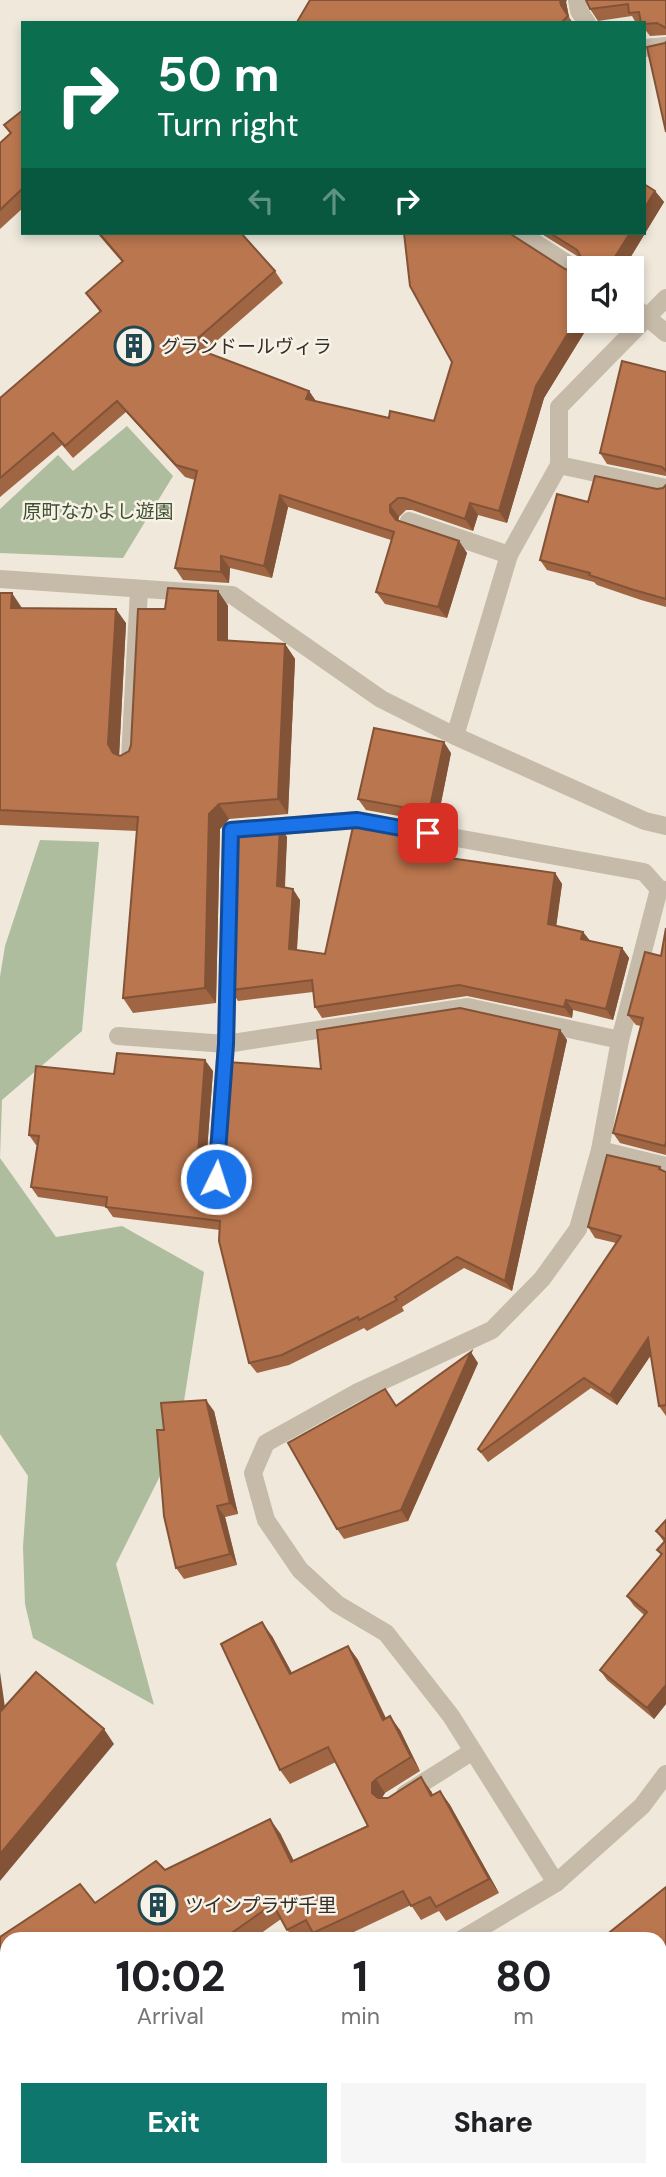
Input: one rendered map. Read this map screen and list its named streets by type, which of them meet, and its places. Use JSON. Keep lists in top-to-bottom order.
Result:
{
  "parks": ["原町なかよし遊園"],
  "places": {
    "building": ["グランドールヴィラ", "ツインプラザ千里"]
  },
  "page": {
    "turn": ["50 m", "Turn right"],
    "eta": [
      "10:02",
      "Arrival",
      "1",
      "min",
      "80",
      "m"
    ],
    "buttons": ["Exit", "Share"]
  }
}
